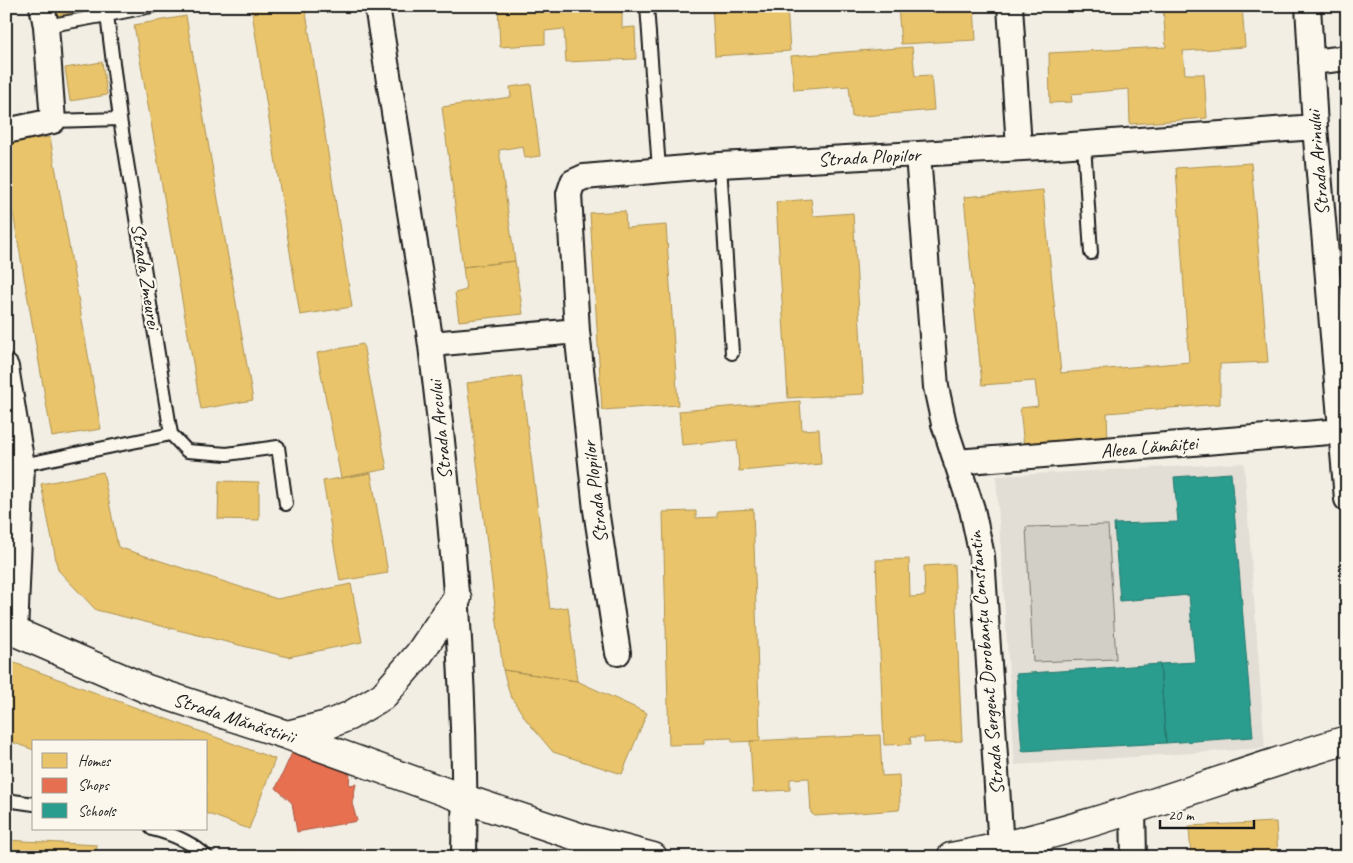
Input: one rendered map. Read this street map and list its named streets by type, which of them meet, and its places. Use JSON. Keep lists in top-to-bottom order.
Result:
{
  "streets": {
    "street": [
      "Strada Plopilor",
      "Strada Arinului",
      "Strada Arcului",
      "Aleea Lămâiței",
      "Strada Sergent Dorobanțu Constantin",
      "Strada Mănăstirii"
    ],
    "lane": ["Strada Zmeurei"]
  },
  "crossings": [
    ["Strada Plopilor", "Strada Arinului"],
    ["Strada Plopilor", "Strada Sergent Dorobanțu Constantin"],
    ["Strada Arinului", "Aleea Lămâiței"],
    ["Strada Arcului", "Strada Mănăstirii"],
    ["Aleea Lămâiței", "Strada Sergent Dorobanțu Constantin"]
  ],
  "legend": ["Homes", "Shops", "Schools"],
  "scale_bar": "20 m"
}
